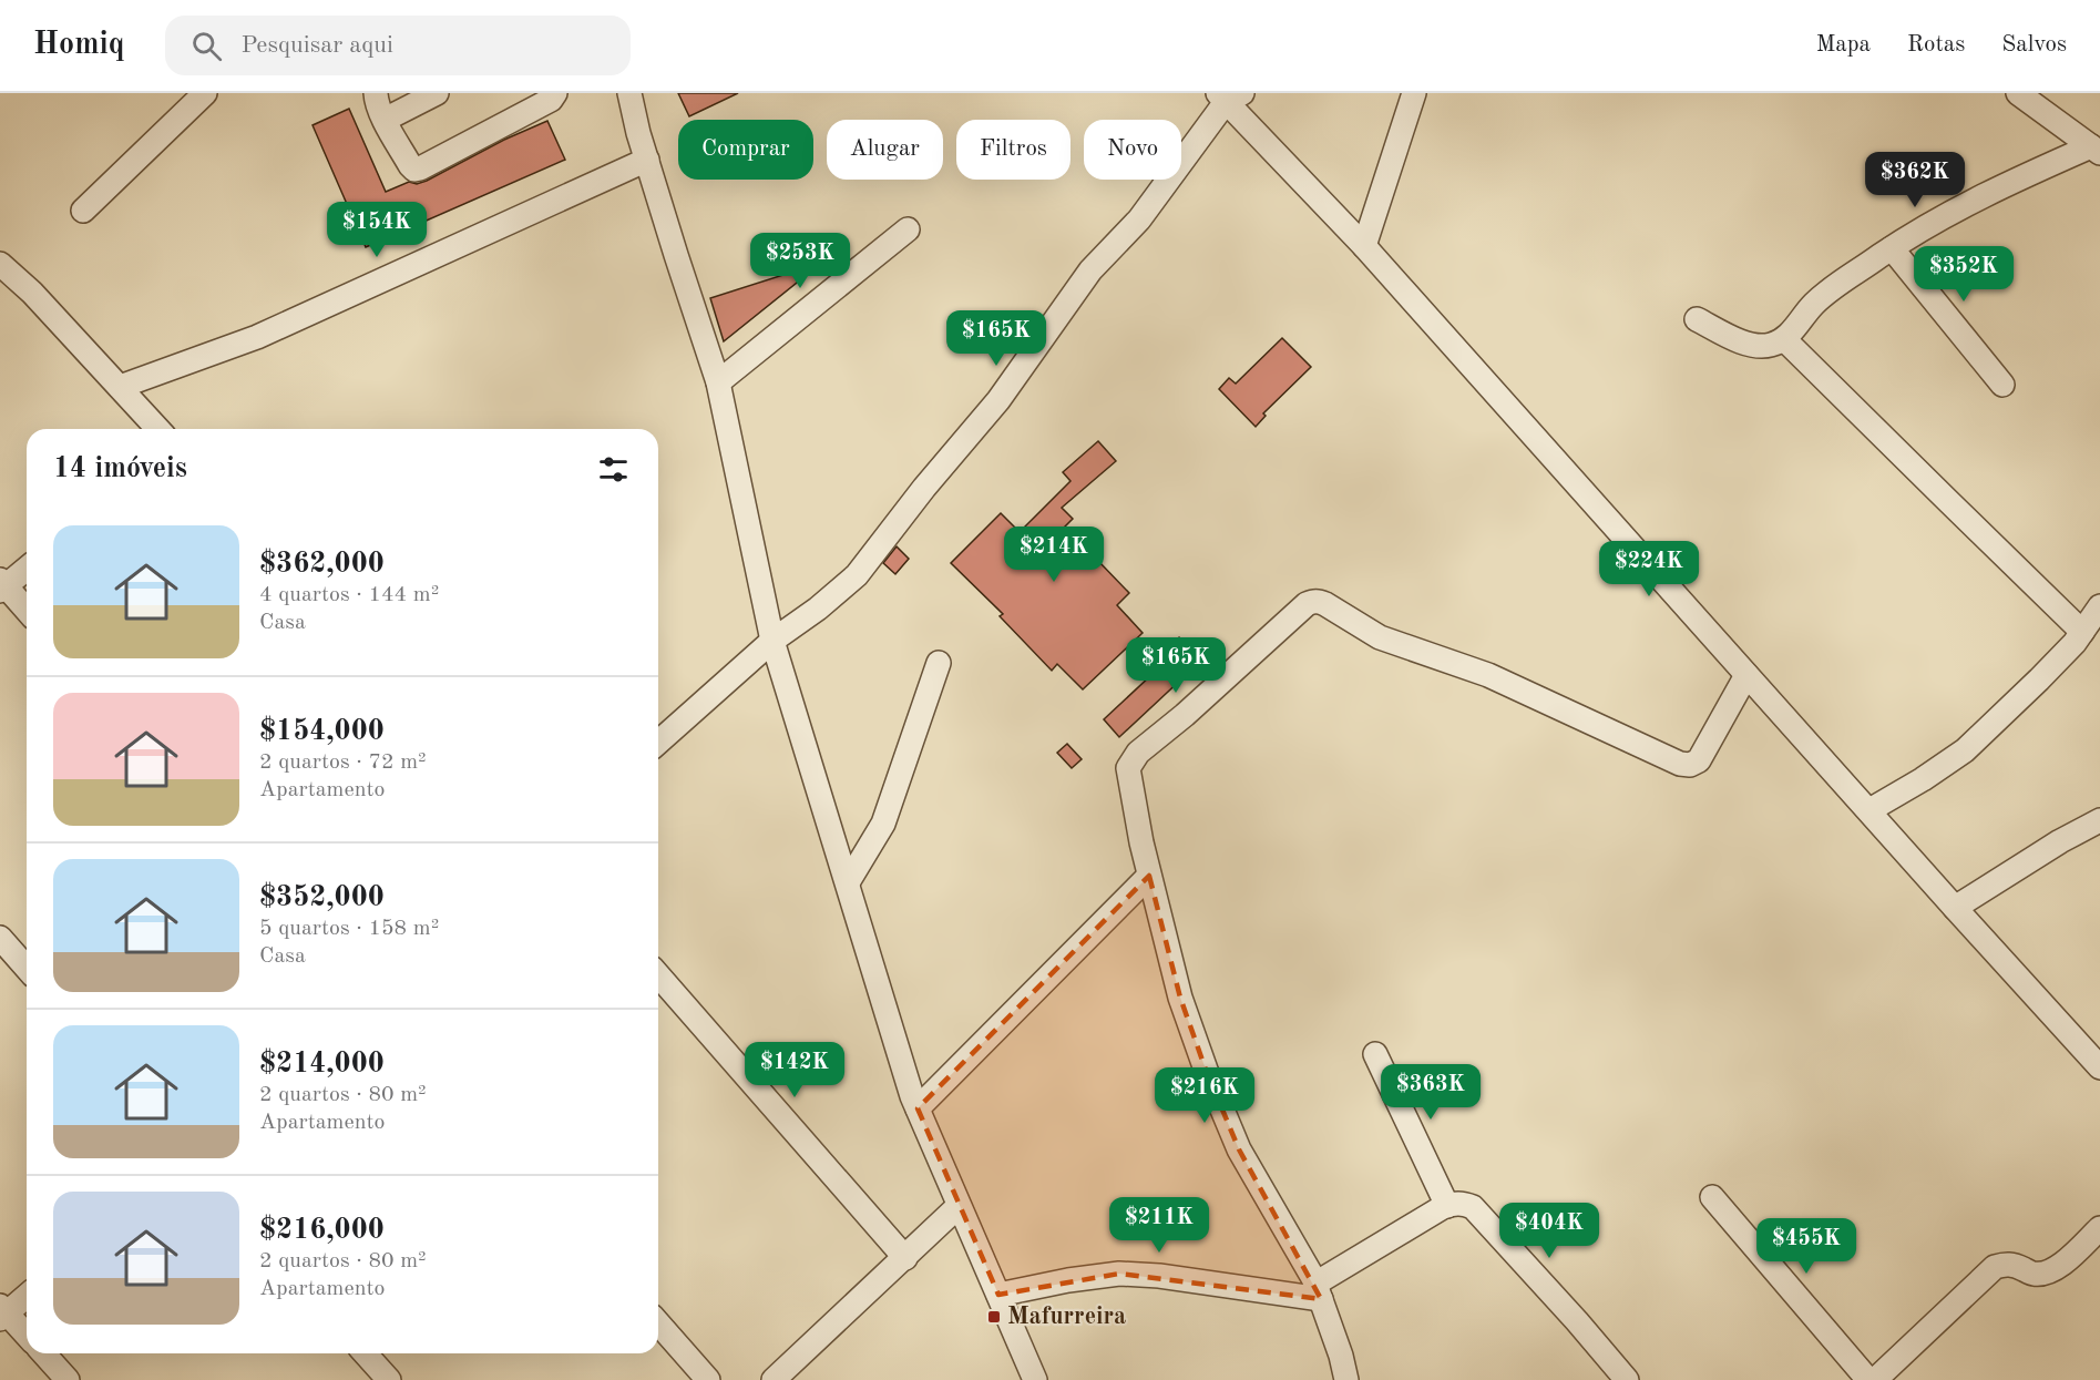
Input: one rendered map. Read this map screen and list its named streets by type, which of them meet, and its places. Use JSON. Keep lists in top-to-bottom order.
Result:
{
  "places": {
    "transit": ["Mafurreira"]
  },
  "page": {
    "header": "Homiq",
    "search": "Pesquisar aqui",
    "nav": ["Mapa", "Rotas", "Salvos"],
    "chip": [
      "Comprar",
      "Alugar",
      "Filtros",
      "Novo"
    ],
    "price": [
      "$362K",
      "$154K",
      "$253K",
      "$352K",
      "$165K",
      "$214K",
      "$224K",
      "$165K",
      "$142K",
      "$363K",
      "$216K",
      "$211K",
      "$404K",
      "$455K"
    ],
    "heading": "14 imóveis",
    "list": [
      {
        "name": "$362,000",
        "note": "4 quartos · 144 m² · Casa"
      },
      {
        "name": "$154,000",
        "note": "2 quartos · 72 m² · Apartamento"
      },
      {
        "name": "$352,000",
        "note": "5 quartos · 158 m² · Casa"
      },
      {
        "name": "$214,000",
        "note": "2 quartos · 80 m² · Apartamento"
      },
      {
        "name": "$216,000",
        "note": "2 quartos · 80 m² · Apartamento"
      }
    ]
  }
}
